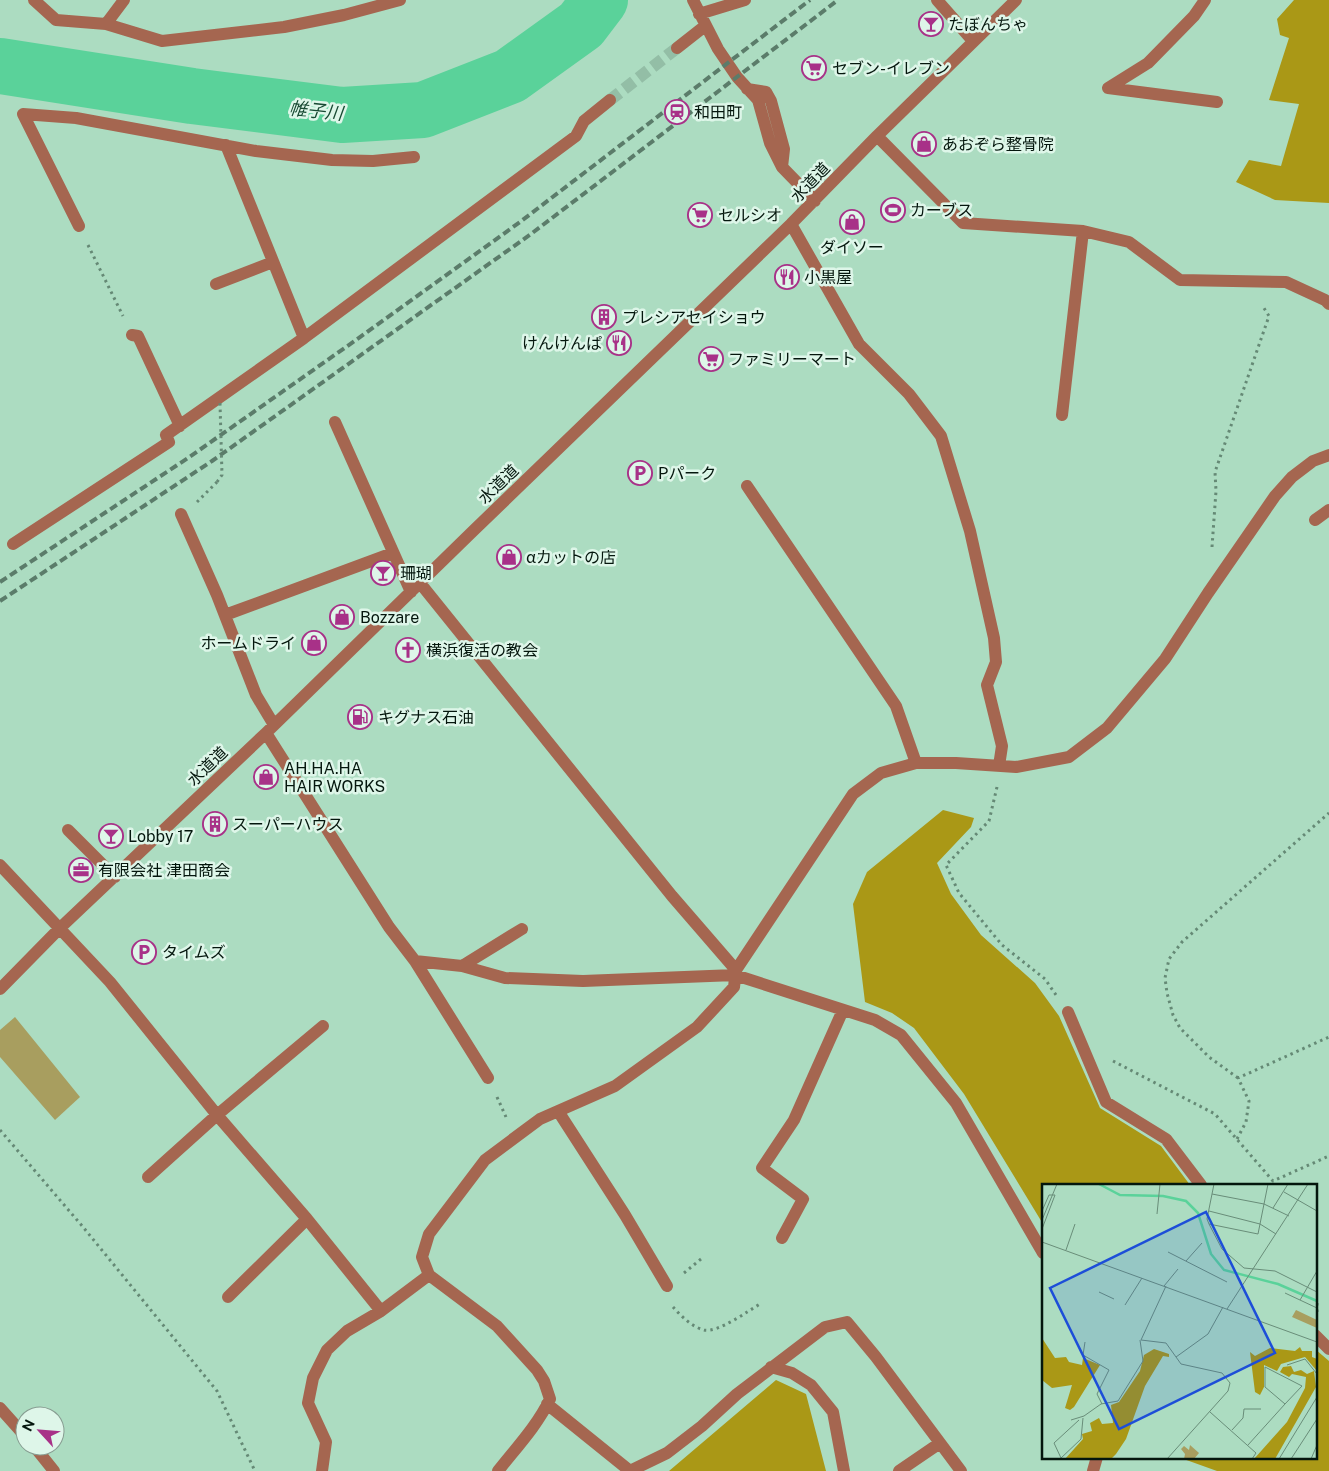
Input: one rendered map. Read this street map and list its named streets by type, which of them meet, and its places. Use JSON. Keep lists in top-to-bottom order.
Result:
{
  "streets": {
    "street": ["水道道"]
  },
  "water": ["帷子川"],
  "places": {
    "bar": ["たぼんちゃ", "珊瑚", "Lobby 17"],
    "supermarket": ["セブン-イレブン", "セルシオ", "ファミリーマート"],
    "station": ["和田町"],
    "shop": [
      "あおぞら整骨院",
      "ダイソー",
      "αカットの店",
      "Bozzare",
      "ホームドライ",
      "AH.HA.HA HAIR WORKS"
    ],
    "sports": ["カーブス"],
    "restaurant": ["小黒屋", "けんけんぱ"],
    "building": ["プレシアセイショウ", "スーパーハウス"],
    "parking": ["Pパーク", "タイムズ"],
    "church": ["横浜復活の教会"],
    "fuel station": ["キグナス石油"],
    "office": ["有限会社 津田商会"]
  },
  "north": "top left"
}
